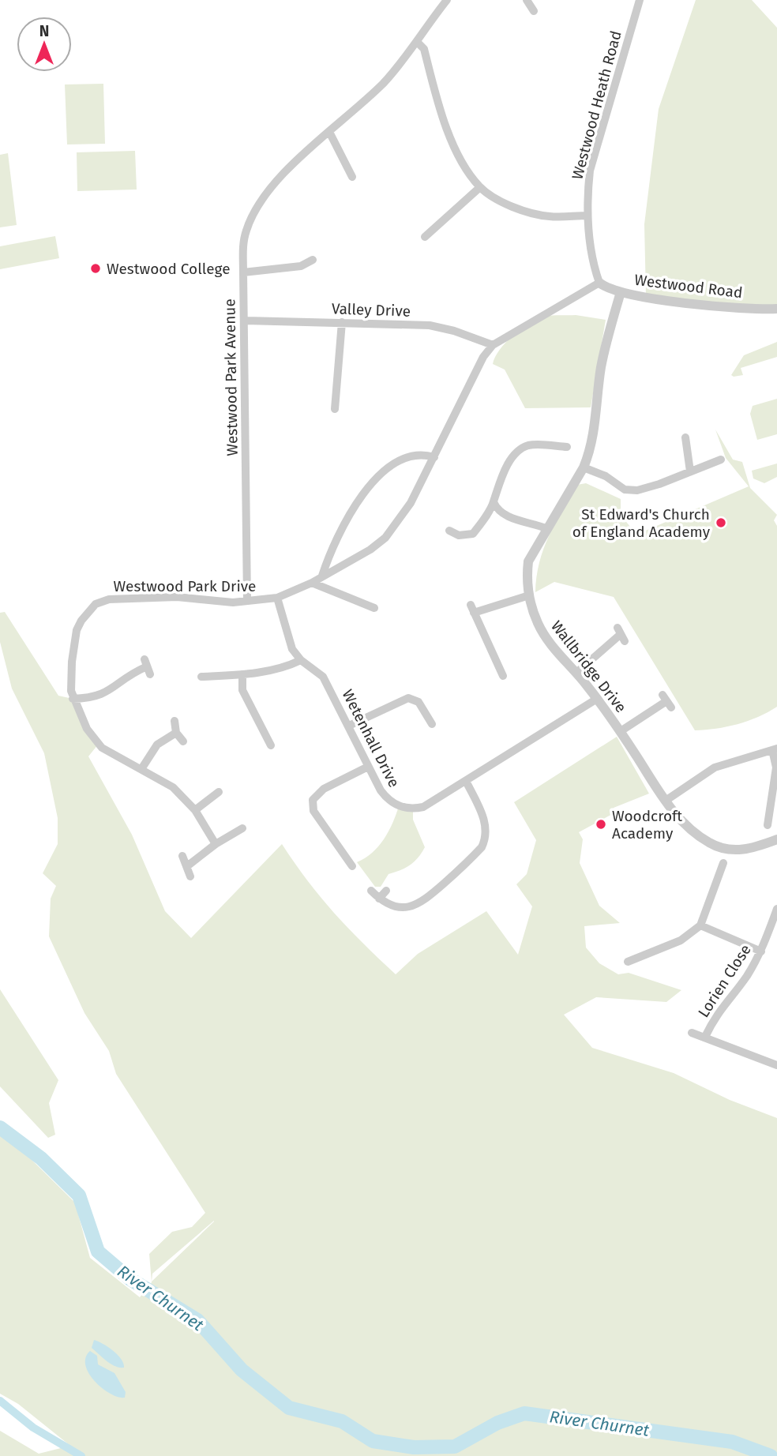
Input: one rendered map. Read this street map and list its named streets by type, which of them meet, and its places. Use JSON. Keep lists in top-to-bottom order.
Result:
{
  "streets": {
    "street": [
      "Westwood Heath Road",
      "Westwood Road",
      "Valley Drive",
      "Westwood Park Avenue",
      "Westwood Park Drive",
      "Wallbridge Drive",
      "Wetenhall Drive",
      "Lorien Close"
    ]
  },
  "crossings": [
    ["Westwood Heath Road", "Westwood Road"],
    ["Westwood Heath Road", "Westwood Park Drive"],
    ["Westwood Road", "Westwood Park Drive"],
    ["Westwood Road", "Wallbridge Drive"],
    ["Valley Drive", "Westwood Park Avenue"],
    ["Valley Drive", "Westwood Park Drive"],
    ["Westwood Park Avenue", "Westwood Park Drive"],
    ["Westwood Park Drive", "Wetenhall Drive"],
    ["Wallbridge Drive", "Wetenhall Drive"]
  ],
  "water": ["River Churnet"],
  "places": ["Westwood College", "St Edward's Church of England Academy", "Woodcroft Academy"],
  "north": "top"
}
